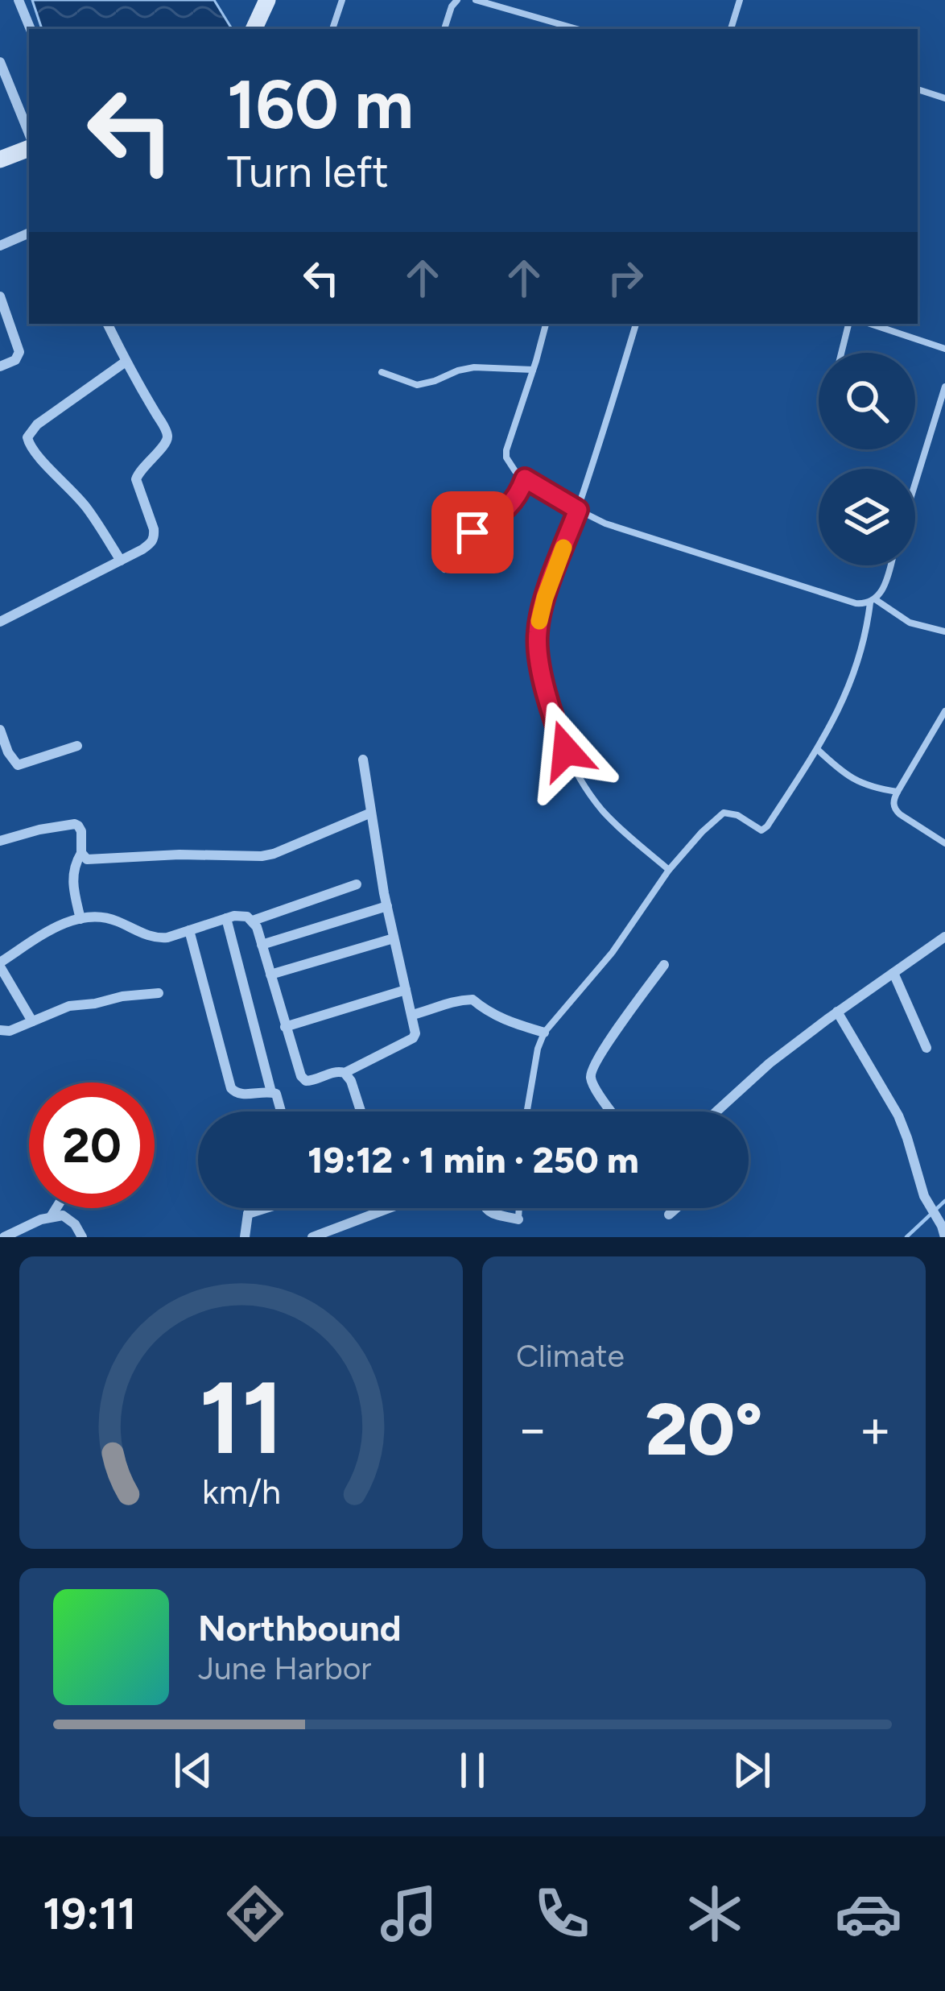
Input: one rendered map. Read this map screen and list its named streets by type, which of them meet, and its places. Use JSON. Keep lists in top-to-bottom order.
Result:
{
  "page": {
    "turn": ["160 m", "Turn left"],
    "limit": "20",
    "trip": "19:12 · 1 min · 250 m",
    "tile": "Climate",
    "heat": ["−", "20°", "+"],
    "song": ["Northbound", "June Harbor"],
    "tabs": "19:11",
    "gauge": ["11", "km/h"]
  }
}
